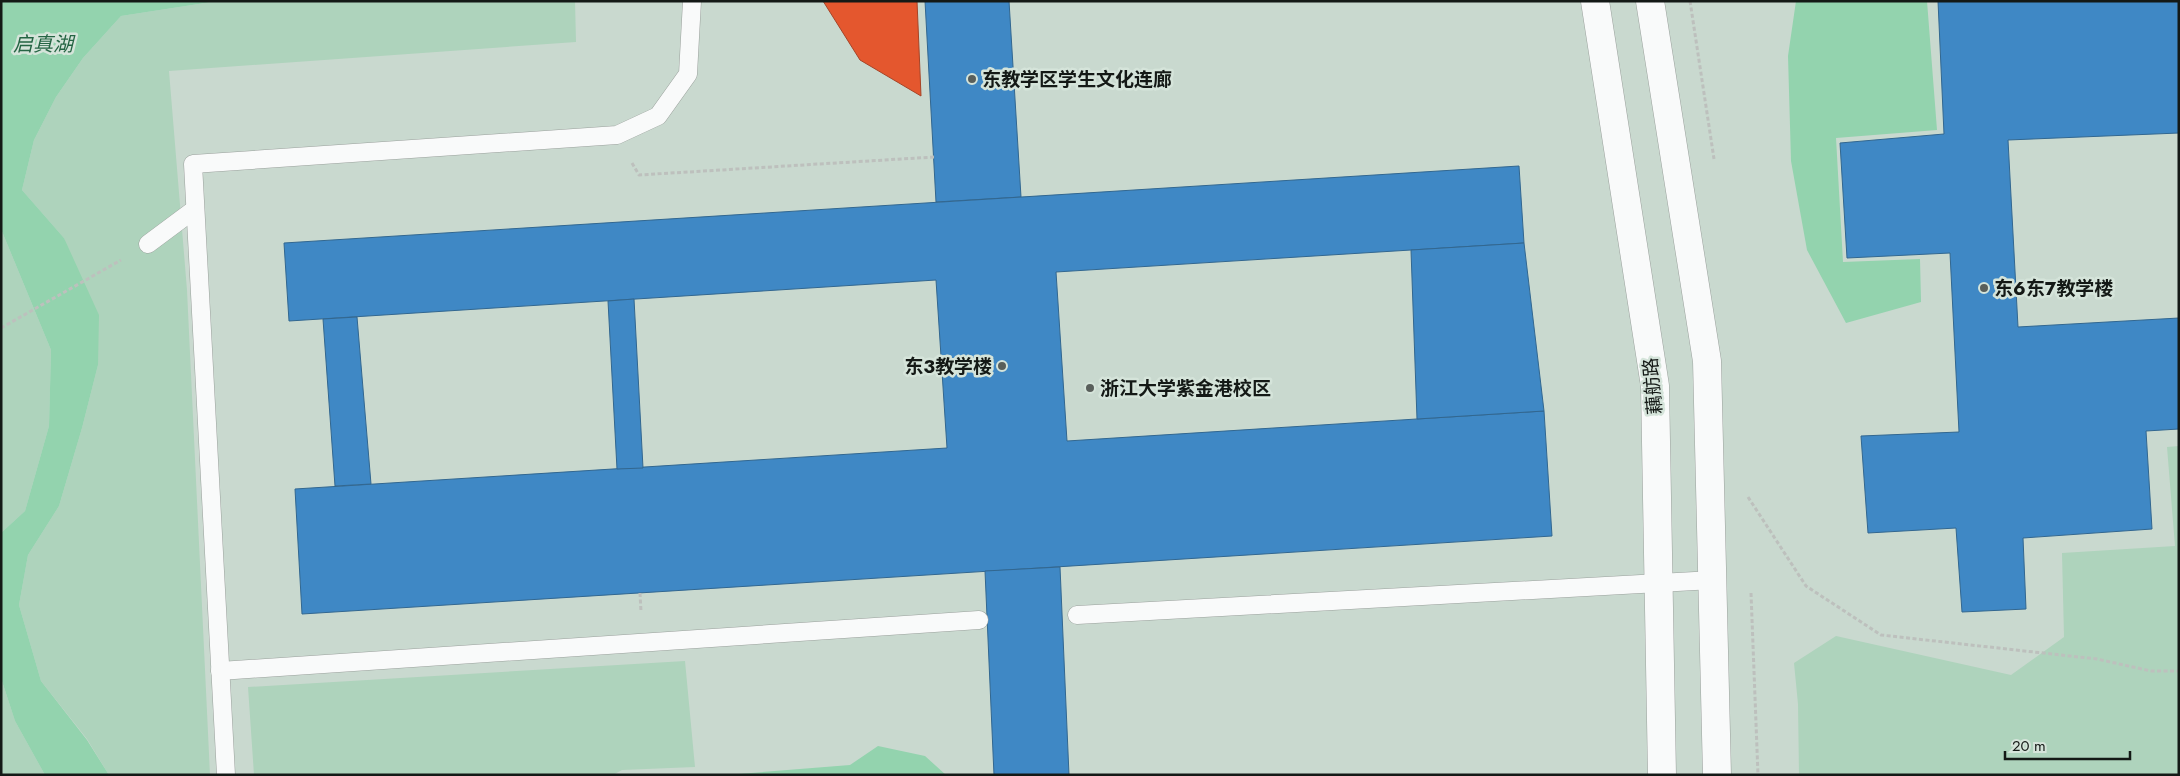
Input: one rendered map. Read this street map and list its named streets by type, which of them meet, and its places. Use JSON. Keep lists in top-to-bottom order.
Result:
{
  "streets": {
    "street": ["藕舫路"]
  },
  "water": ["启真湖"],
  "places": [
    "东教学区学生文化连廊",
    "东6东7教学楼",
    "东3教学楼",
    "浙江大学紫金港校区"
  ],
  "scale_bar": "20 m"
}
